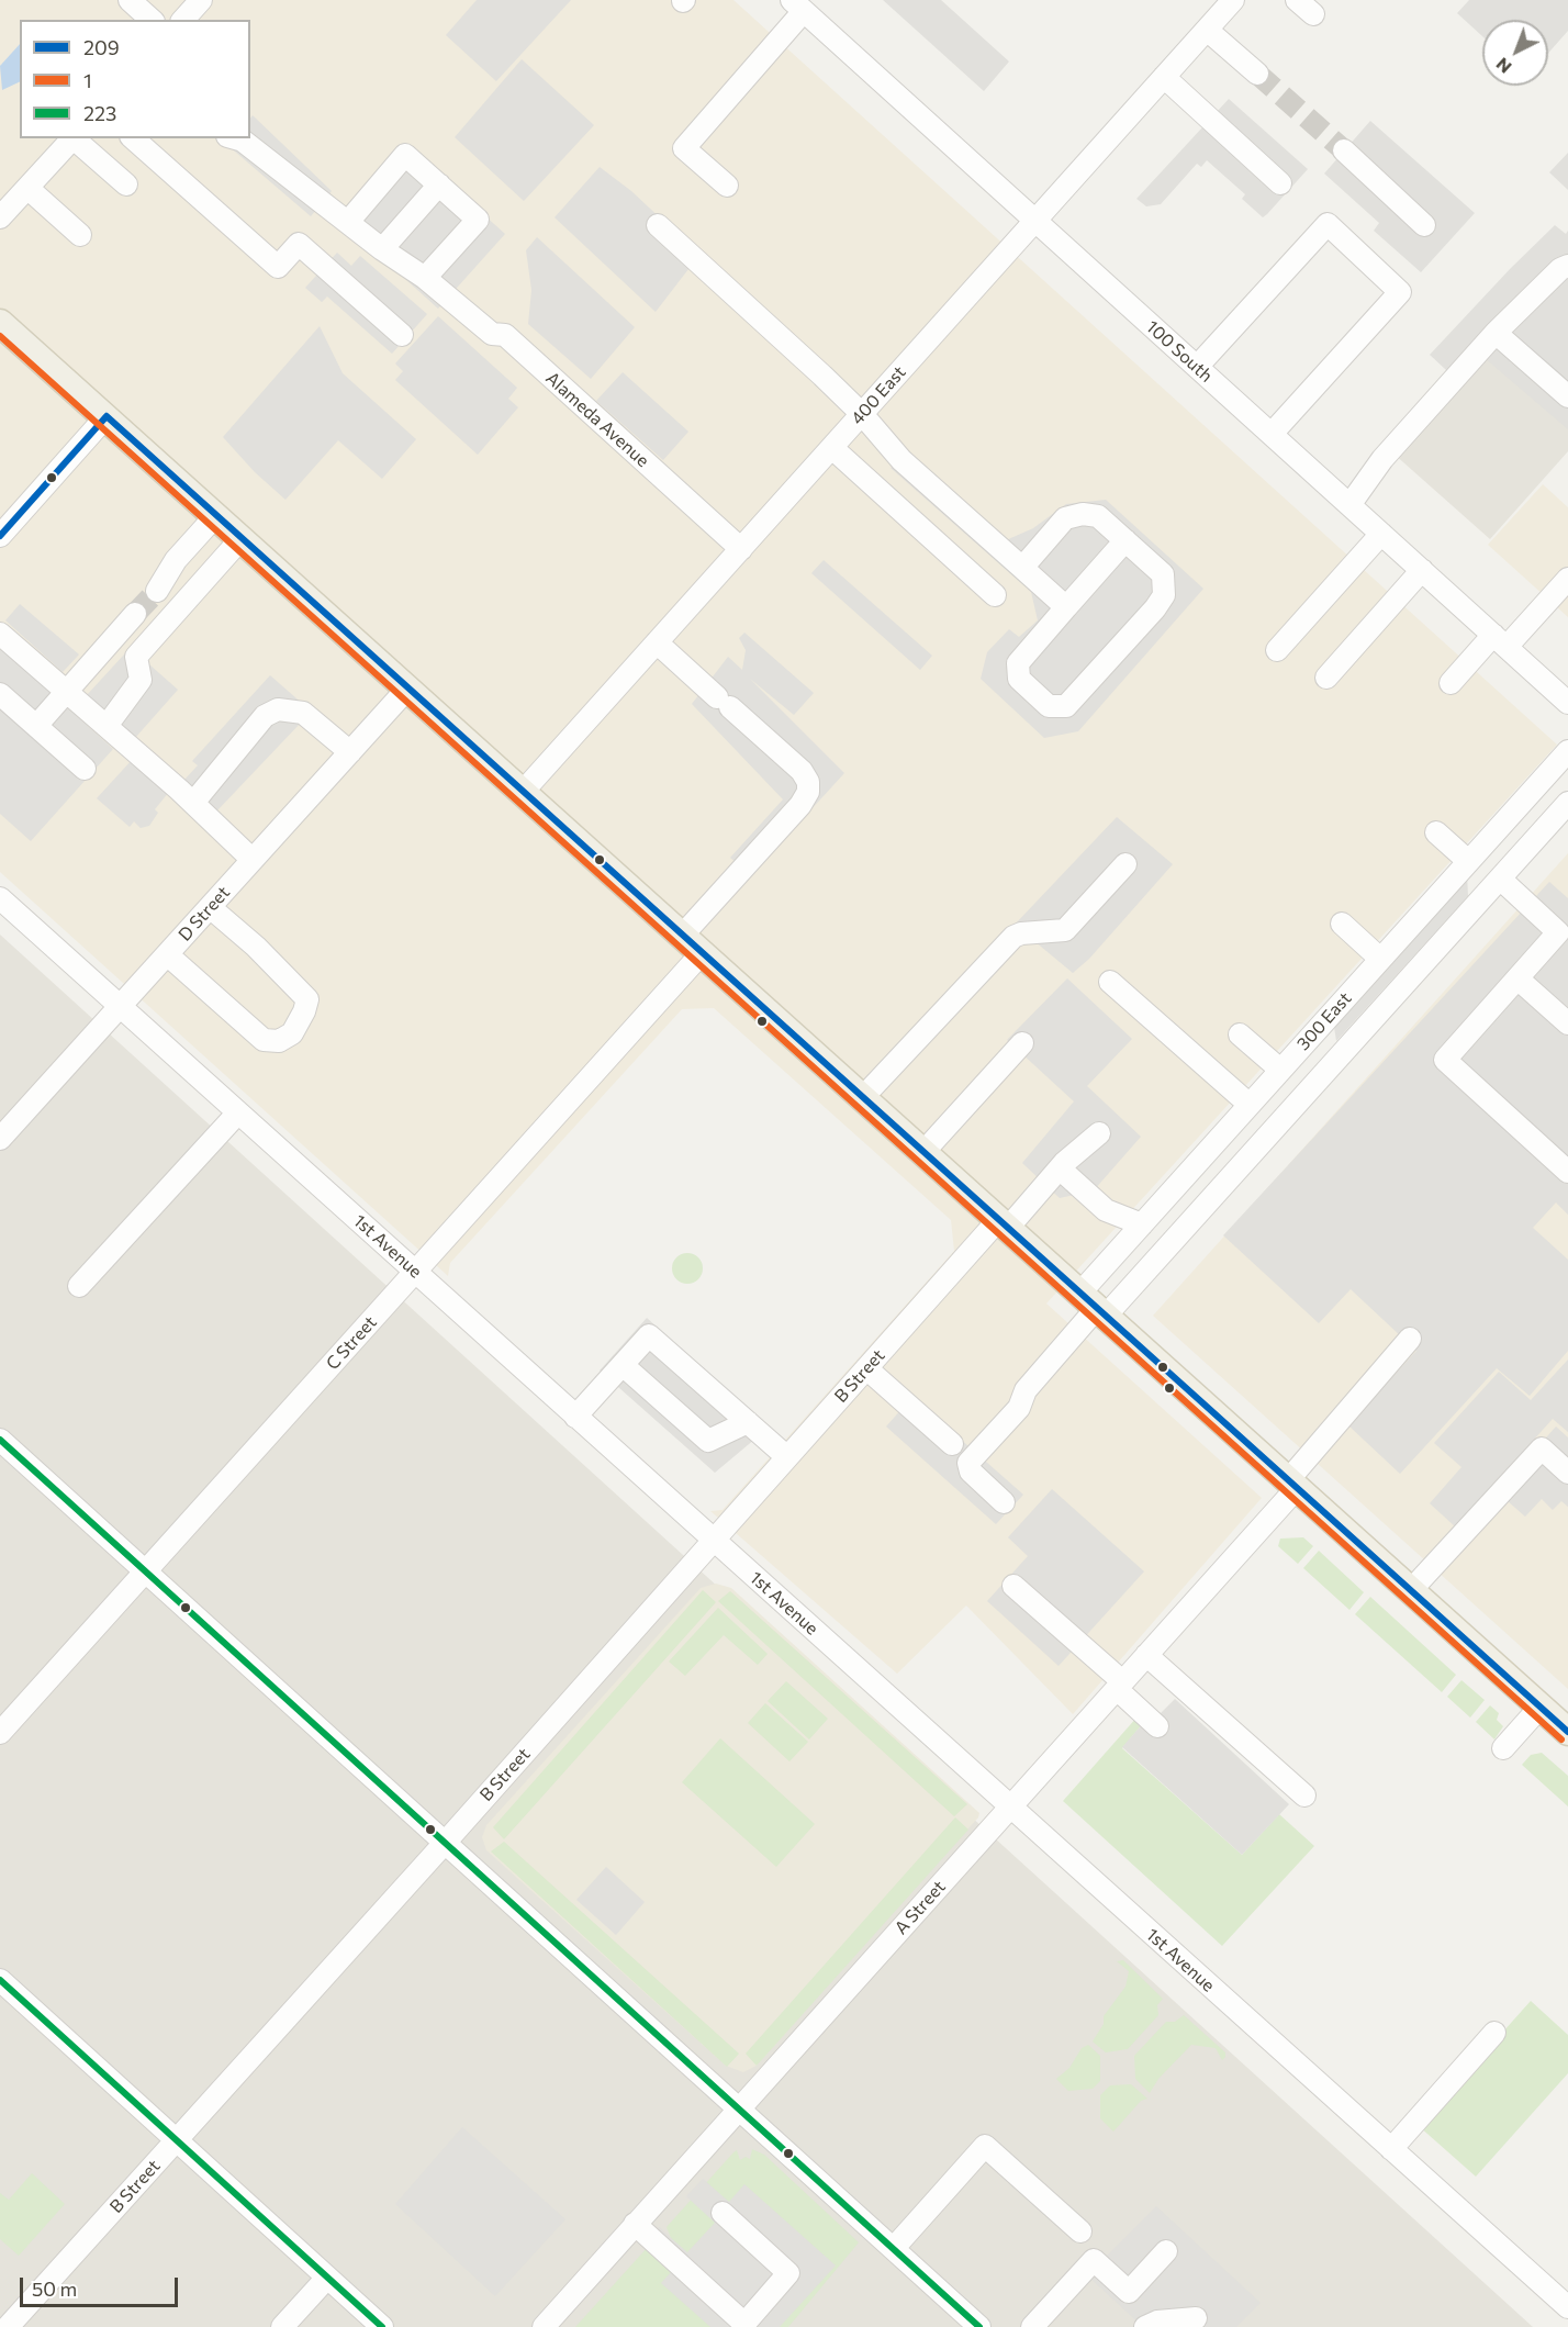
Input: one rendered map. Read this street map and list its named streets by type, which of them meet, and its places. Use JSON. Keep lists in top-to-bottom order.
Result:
{
  "streets": {
    "street": [
      "100 South",
      "400 East",
      "Alameda Avenue",
      "D Street",
      "300 East",
      "1st Avenue",
      "C Street",
      "B Street",
      "A Street"
    ]
  },
  "crossings": [
    ["100 South", "400 East"],
    ["400 East", "Alameda Avenue"],
    ["400 East", "C Street"],
    ["D Street", "1st Avenue"],
    ["1st Avenue", "C Street"],
    ["1st Avenue", "B Street"],
    ["1st Avenue", "A Street"]
  ],
  "lines": ["transit line 1", "transit line 209", "transit line 223"],
  "legend": ["209", "1", "223"],
  "scale_bar": "50 m",
  "north": "bottom left"
}
